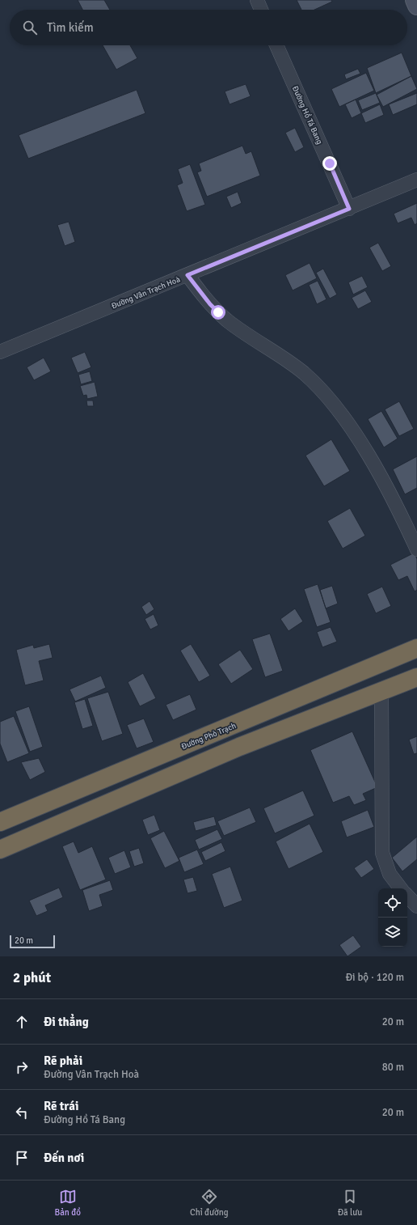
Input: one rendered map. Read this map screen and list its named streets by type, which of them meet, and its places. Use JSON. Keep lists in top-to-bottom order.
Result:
{
  "streets": {
    "highway": ["Đường Phò Trạch"],
    "street": ["Đường Hồ Tá Bang", "Đường Vân Trạch Hoà"]
  },
  "crossings": [
    ["Đường Hồ Tá Bang", "Đường Vân Trạch Hoà"]
  ],
  "scale_bar": "20 m",
  "page": {
    "search": "Tìm kiếm",
    "scale": "20 m",
    "heading": ["2 phút", "Đi bộ · 120 m"],
    "list": [
      ["Đi thẳng", "20 m"],
      ["Rẽ phải", "Đường Vân Trạch Hoà", "80 m"],
      ["Rẽ trái", "Đường Hồ Tá Bang", "20 m"],
      "Đến nơi"
    ],
    "nav": ["Bản đồ", "Chỉ đường", "Đã lưu"]
  }
}
